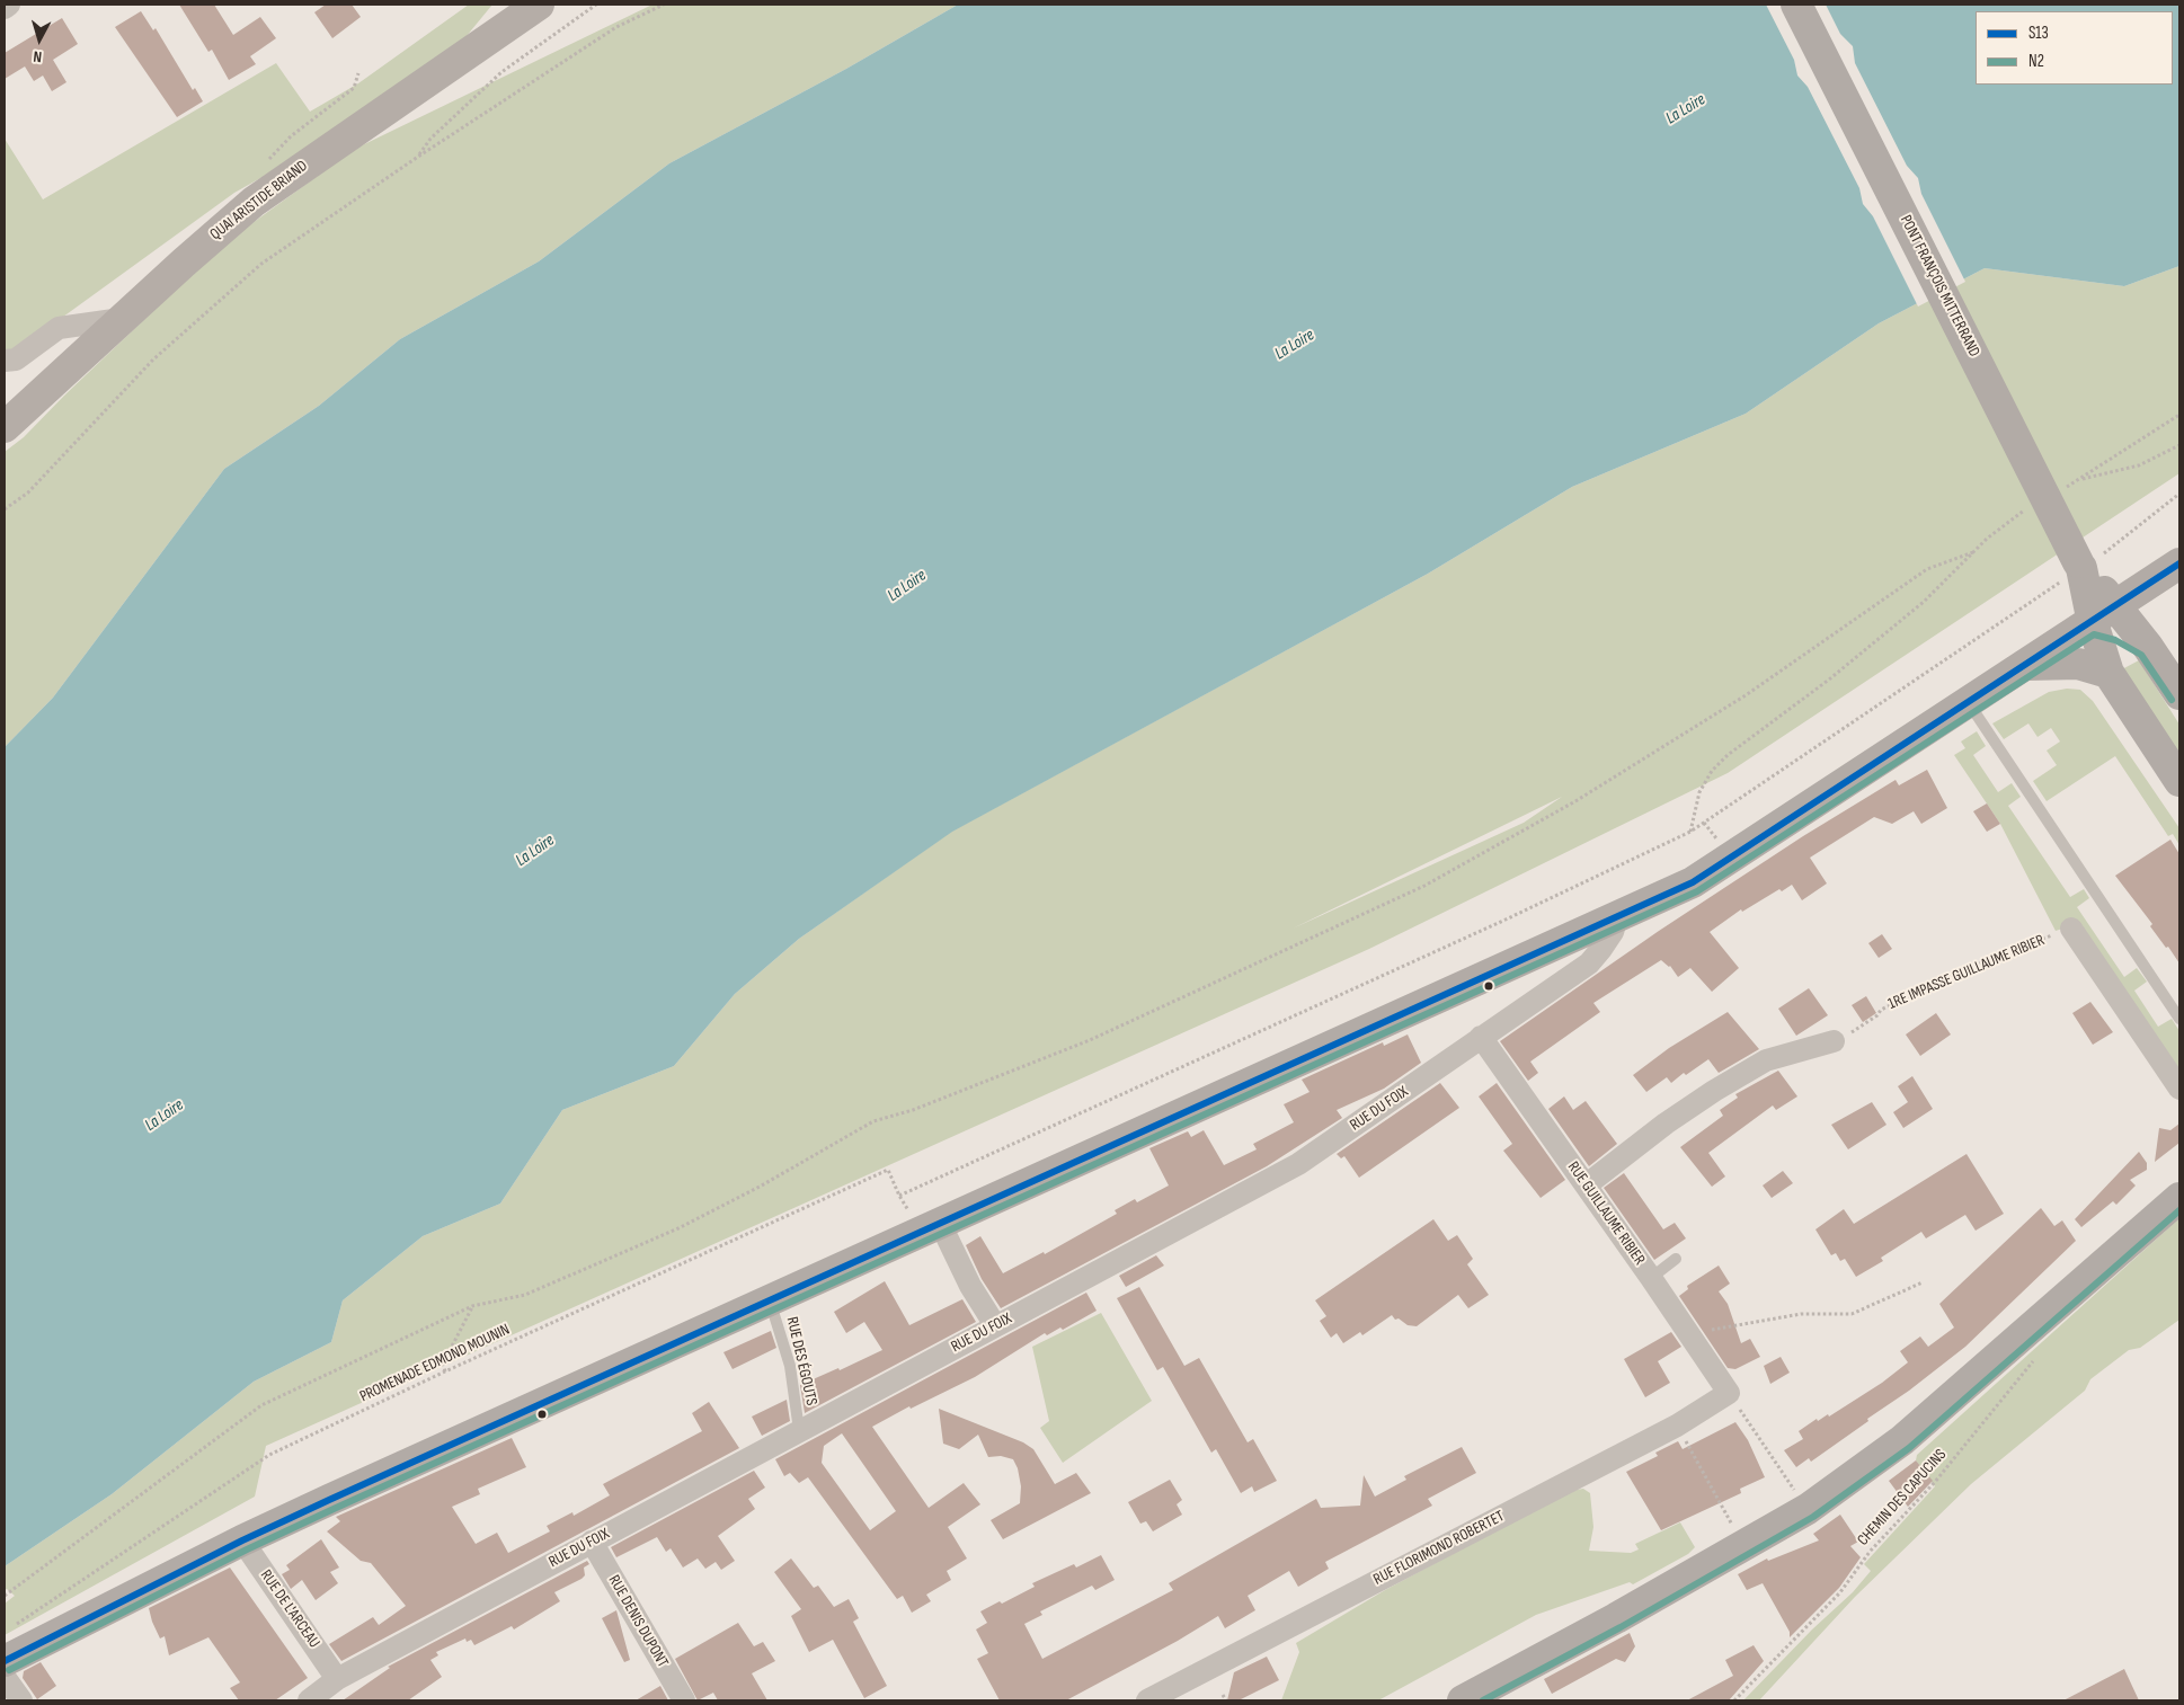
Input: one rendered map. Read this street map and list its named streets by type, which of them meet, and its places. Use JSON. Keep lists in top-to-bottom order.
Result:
{
  "streets": {
    "main road": ["QUAI ARISTIDE BRIAND", "PONT FRANÇOIS MITTERRAND"],
    "street": [
      "RUE DU FOIX",
      "RUE GUILLAUME RIBIER",
      "RUE FLORIMOND ROBERTET",
      "RUE DE L'ARCEAU",
      "RUE DENIS DUPONT"
    ],
    "lane": ["RUE DES ÉGOUTS"],
    "path": ["1RE IMPASSE GUILLAUME RIBIER", "PROMENADE EDMOND MOUNIN", "CHEMIN DES CAPUCINS"]
  },
  "crossings": [
    ["RUE DU FOIX", "RUE GUILLAUME RIBIER"],
    ["RUE DU FOIX", "RUE DES ÉGOUTS"],
    ["RUE DU FOIX", "RUE DE L'ARCEAU"],
    ["RUE DU FOIX", "RUE DENIS DUPONT"],
    ["RUE GUILLAUME RIBIER", "RUE FLORIMOND ROBERTET"]
  ],
  "water": ["La Loire"],
  "lines": ["transit line S13", "transit line N2"],
  "legend": ["S13", "N2"],
  "north": "bottom"
}
